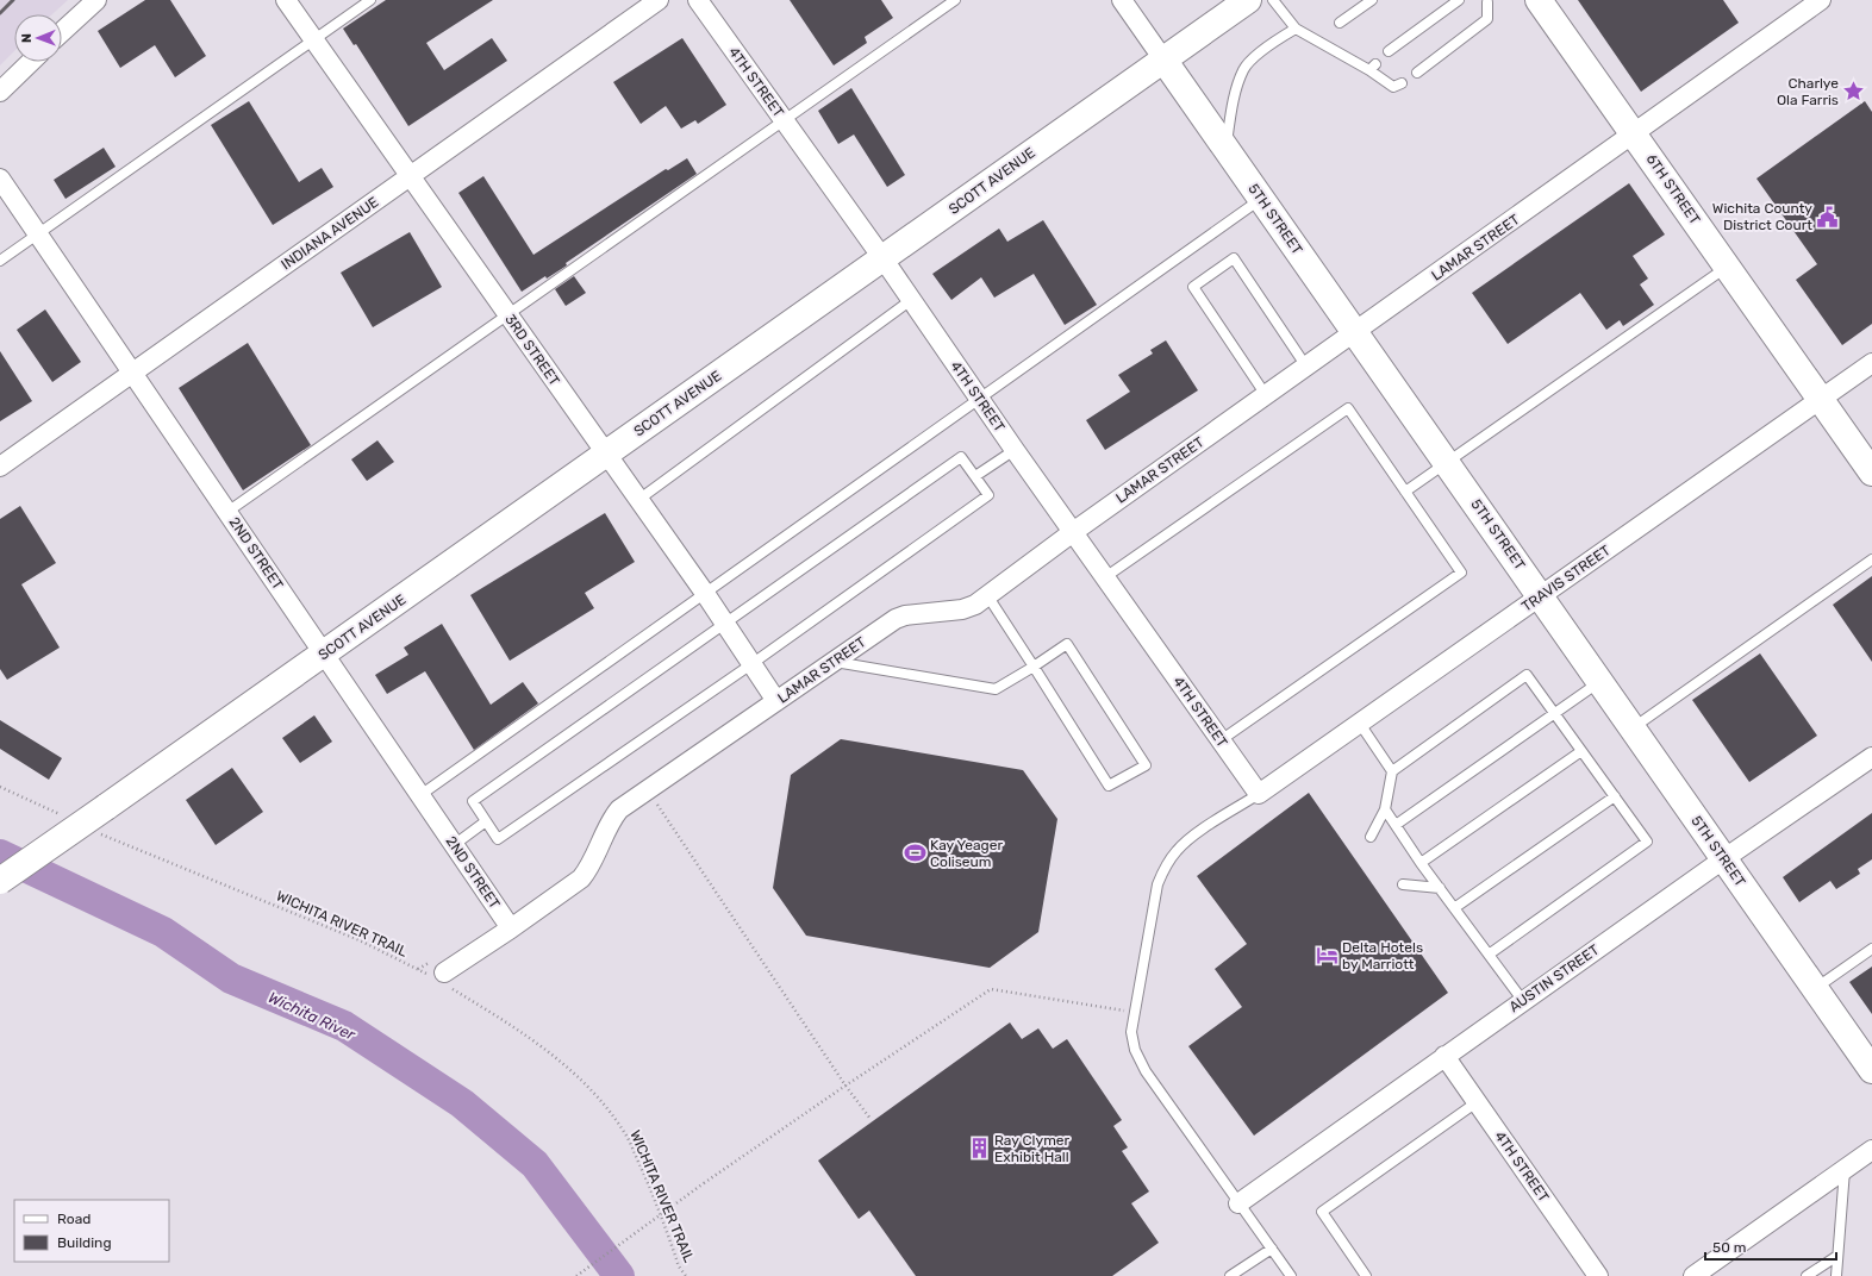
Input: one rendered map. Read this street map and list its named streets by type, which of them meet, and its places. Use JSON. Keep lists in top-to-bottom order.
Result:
{
  "streets": {
    "main road": ["SCOTT AVENUE", "6TH STREET", "5TH STREET"],
    "street": [
      "4TH STREET",
      "INDIANA AVENUE",
      "LAMAR STREET",
      "3RD STREET",
      "2ND STREET",
      "TRAVIS STREET",
      "AUSTIN STREET"
    ],
    "path": ["WICHITA RIVER TRAIL"]
  },
  "crossings": [
    ["4TH STREET", "SCOTT AVENUE"],
    ["4TH STREET", "LAMAR STREET"],
    ["4TH STREET", "TRAVIS STREET"],
    ["4TH STREET", "AUSTIN STREET"],
    ["SCOTT AVENUE", "5TH STREET"],
    ["SCOTT AVENUE", "3RD STREET"],
    ["SCOTT AVENUE", "2ND STREET"],
    ["6TH STREET", "LAMAR STREET"],
    ["6TH STREET", "TRAVIS STREET"],
    ["5TH STREET", "LAMAR STREET"],
    ["5TH STREET", "TRAVIS STREET"],
    ["5TH STREET", "AUSTIN STREET"],
    ["INDIANA AVENUE", "3RD STREET"],
    ["INDIANA AVENUE", "2ND STREET"],
    ["LAMAR STREET", "3RD STREET"],
    ["LAMAR STREET", "2ND STREET"],
    ["LAMAR STREET", "WICHITA RIVER TRAIL"]
  ],
  "water": ["Wichita River"],
  "places": {
    "place": ["Charlye Ola Farris"],
    "public building": ["Wichita County District Court"],
    "sports": ["Kay Yeager Coliseum"],
    "hotel": ["Delta Hotels by Marriott"],
    "building": ["Ray Clymer Exhibit Hall"]
  },
  "legend": ["Road", "Building"],
  "scale_bar": "50 m",
  "north": "left"
}
